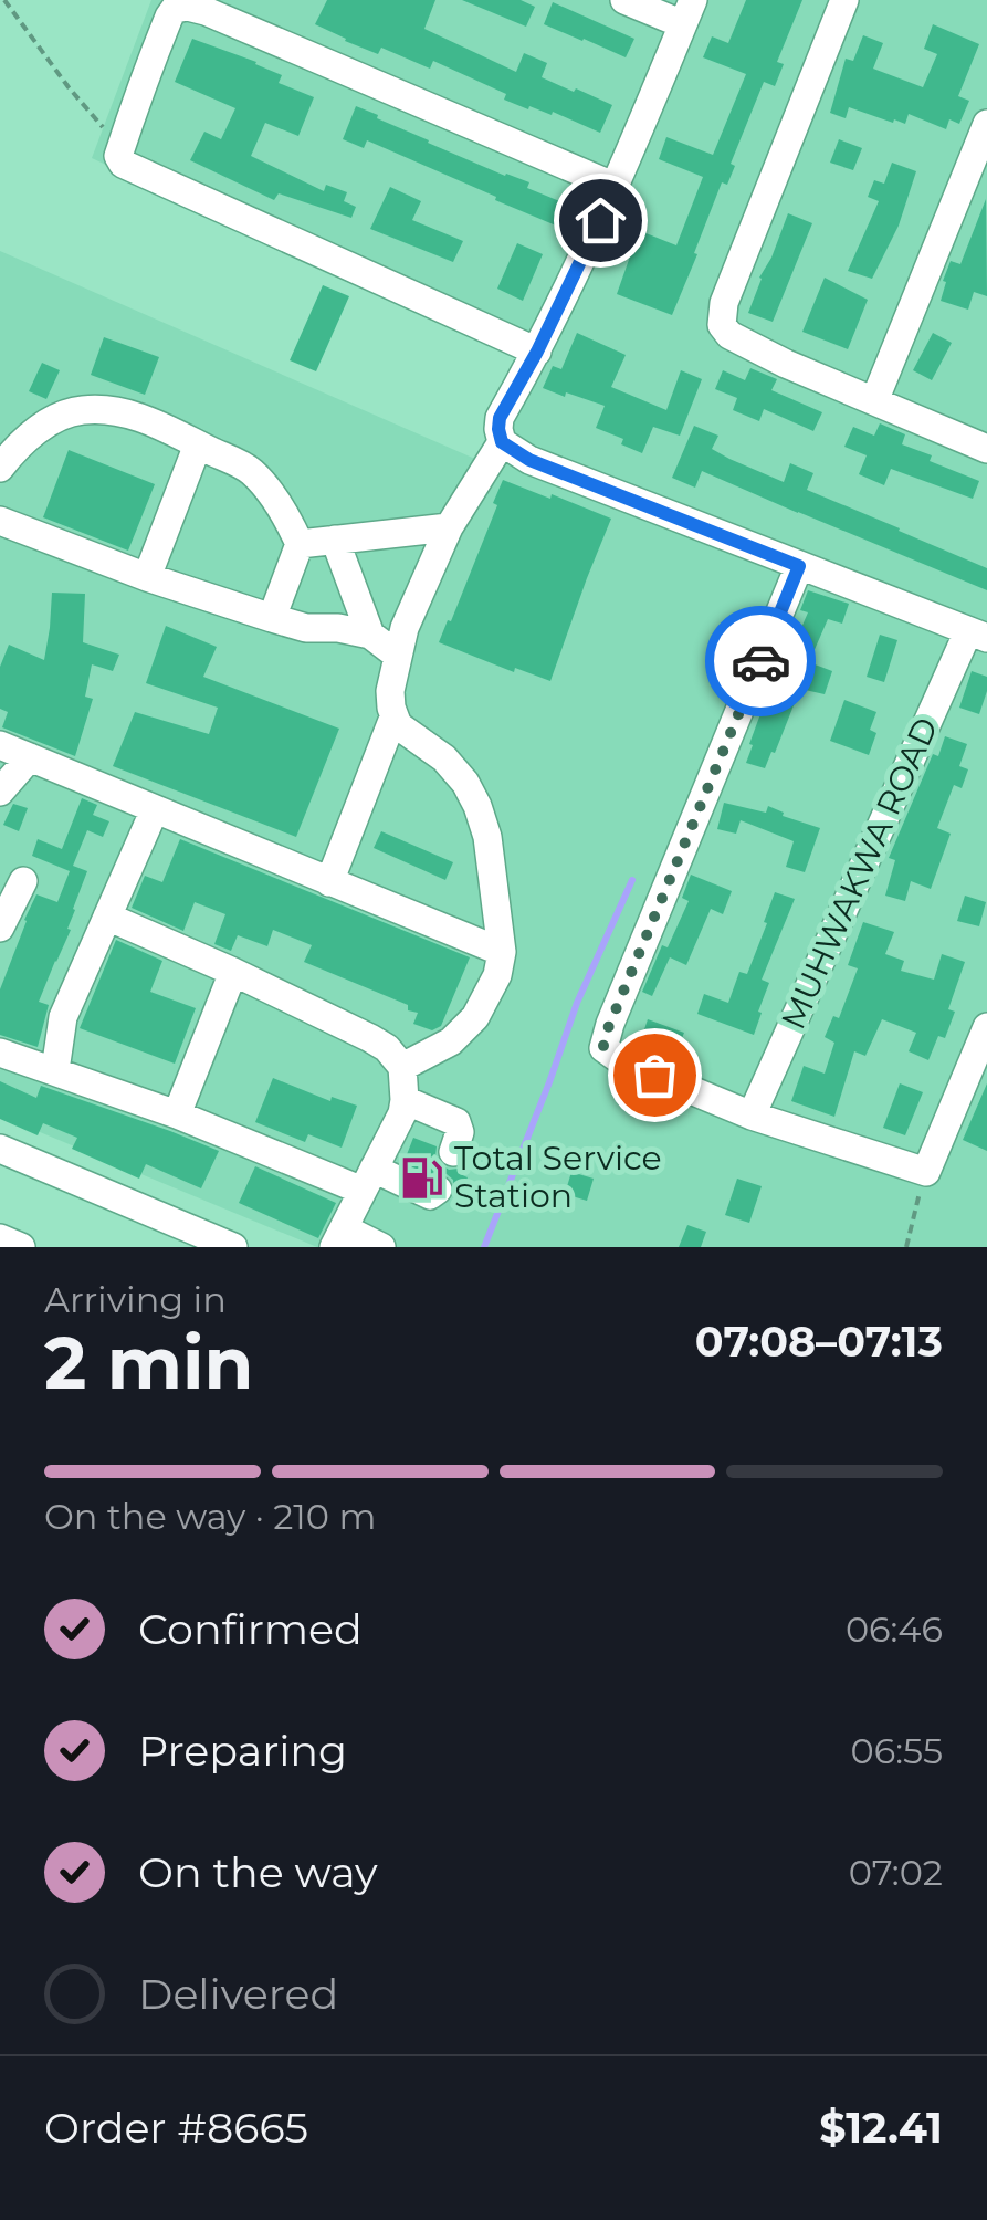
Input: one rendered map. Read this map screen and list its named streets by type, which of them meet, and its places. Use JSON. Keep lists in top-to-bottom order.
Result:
{
  "streets": {
    "street": ["MUHWAKWA ROAD"]
  },
  "places": {
    "fuel station": ["Total Service Station"]
  },
  "page": {
    "heading": ["2 min", "Arriving in", "07:08–07:13"],
    "panel": ["Order #8665", "$12.41"],
    "bar": "On the way · 210 m",
    "list": [
      ["Confirmed", "06:46"],
      ["Preparing", "06:55"],
      ["On the way", "07:02"],
      "Delivered"
    ]
  }
}
